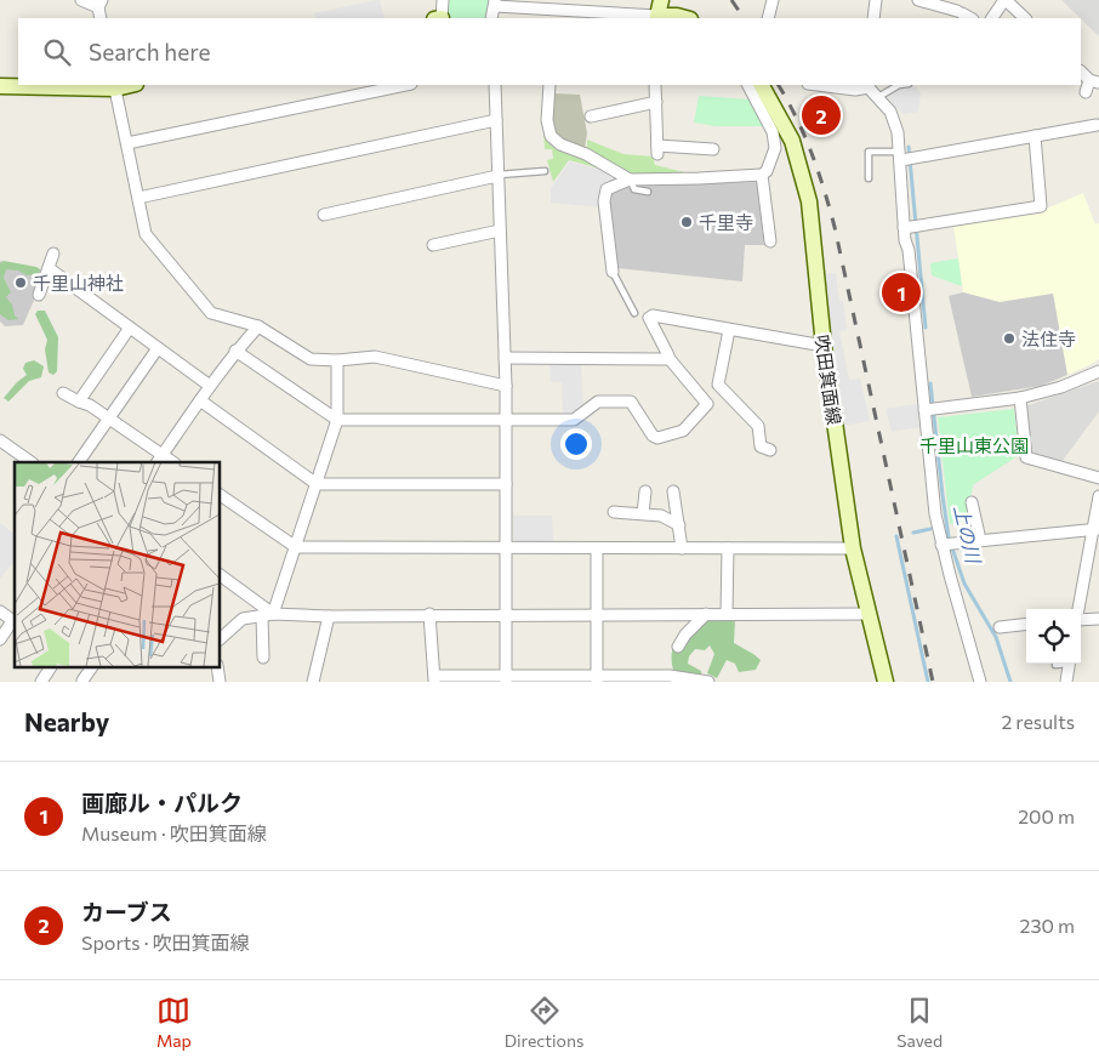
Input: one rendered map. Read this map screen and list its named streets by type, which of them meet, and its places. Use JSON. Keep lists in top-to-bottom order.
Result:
{
  "streets": {
    "main road": ["吹田箕面線"]
  },
  "water": ["上の川"],
  "parks": ["千里山東公園"],
  "places": ["千里寺", "千里山神社", "法住寺"],
  "page": {
    "search": "Search here",
    "pins": ["2", "1"],
    "heading": ["Nearby", "2 results"],
    "list": [
      {
        "mark": "1",
        "name": "画廊ル・パルク",
        "note": "Museum · 吹田箕面線",
        "value": "200 m"
      },
      {
        "mark": "2",
        "name": "カーブス",
        "note": "Sports · 吹田箕面線",
        "value": "230 m"
      }
    ],
    "nav": ["Map", "Directions", "Saved"]
  }
}
